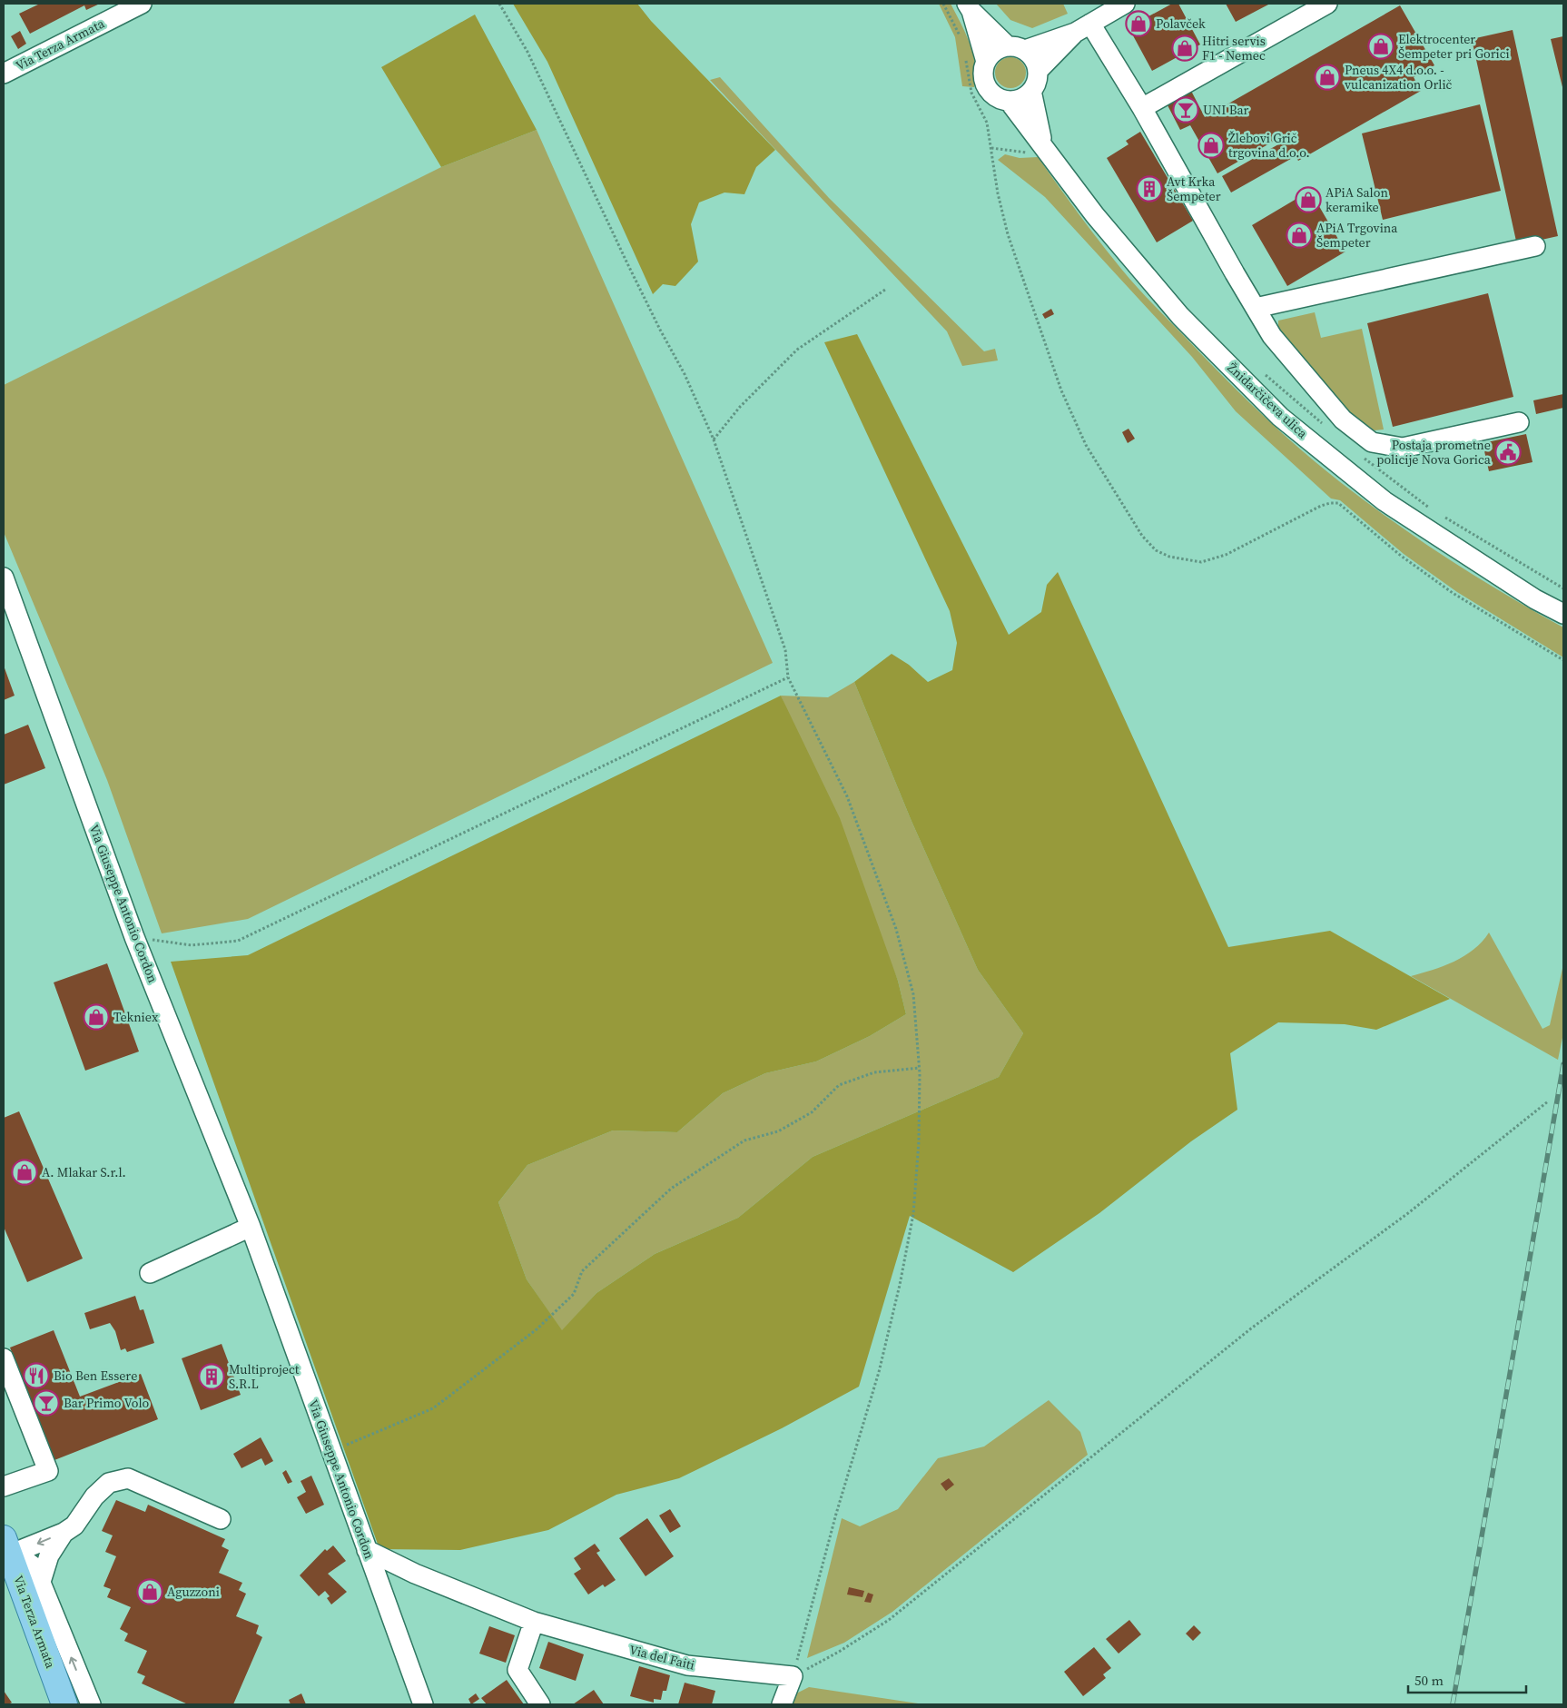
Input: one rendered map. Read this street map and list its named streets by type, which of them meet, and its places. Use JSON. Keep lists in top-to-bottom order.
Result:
{
  "streets": {
    "main road": ["Via Terza Armata"],
    "street": ["Žnidarčičeva ulica", "Via Giuseppe Antonio Cordon", "Via del Faiti"]
  },
  "crossings": [
    ["Via Giuseppe Antonio Cordon", "Via del Faiti"]
  ],
  "places": {
    "shop": [
      "Polavček",
      "Elektrocenter Šempeter pri Gorici",
      "Hitri servis F1 - Nemec",
      "Pneus 4X4 d.o.o. - vulcanization Orlič",
      "Žlebovi Grič trgovina d.o.o.",
      "APiA Salon keramike",
      "APiA Trgovina Šempeter",
      "Tekniex",
      "A. Mlakar S.r.l.",
      "Aguzzoni"
    ],
    "bar": ["UNI Bar", "Bar Primo Volo"],
    "building": ["Avt Krka Šempeter", "Multiproject S.R.L"],
    "public building": ["Postaja prometne policije Nova Gorica"],
    "restaurant": ["Bio Ben Essere"]
  },
  "scale_bar": "50 m"
}
